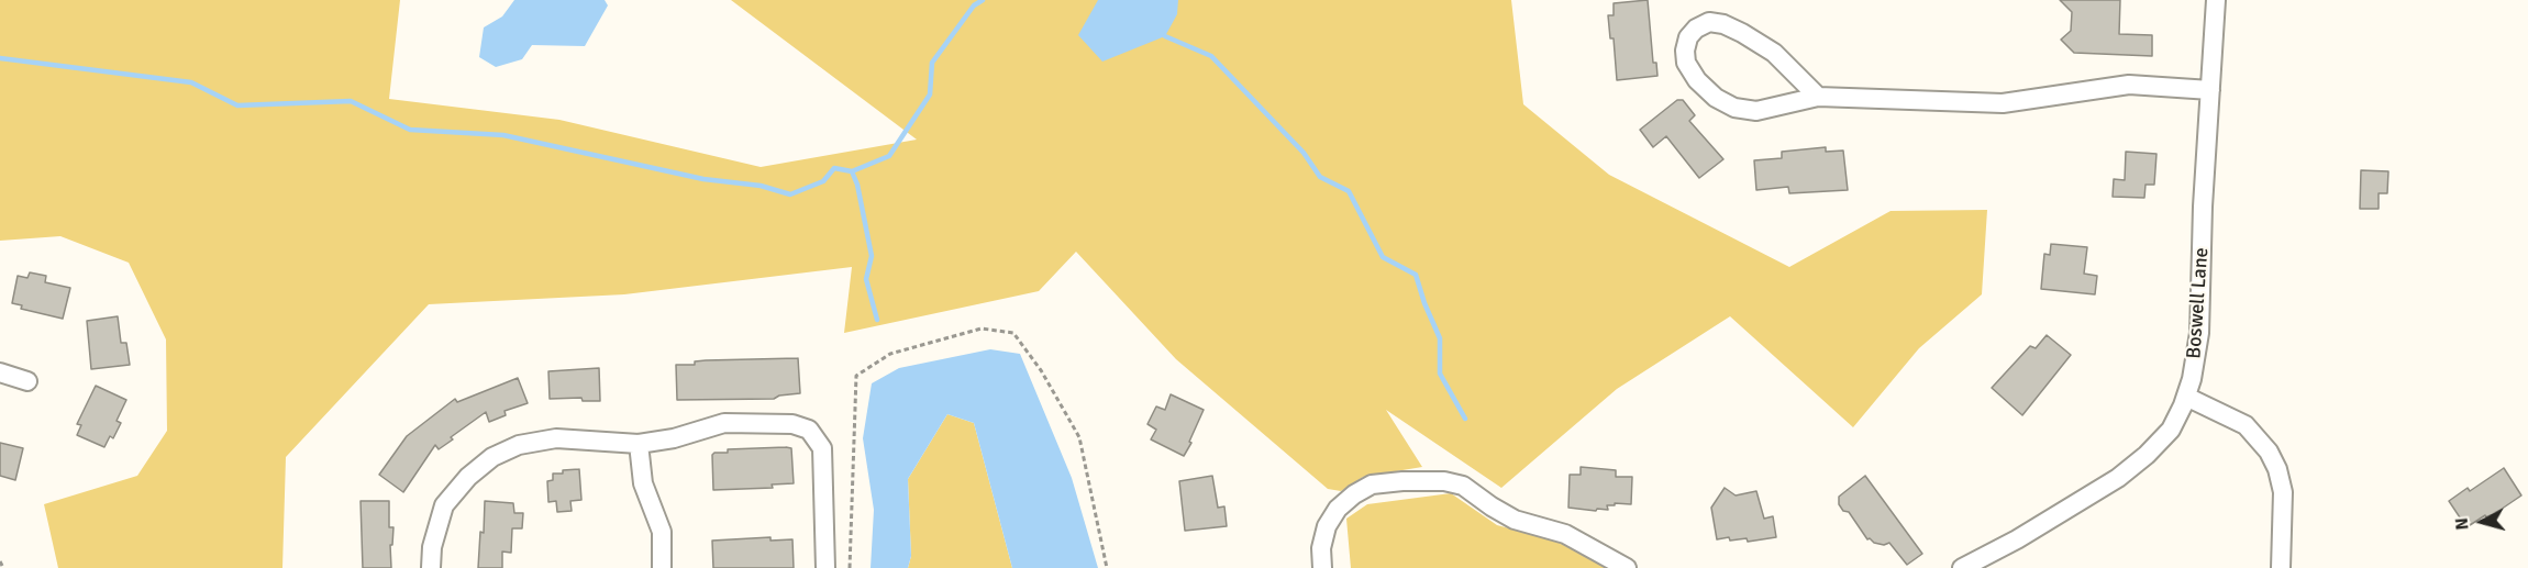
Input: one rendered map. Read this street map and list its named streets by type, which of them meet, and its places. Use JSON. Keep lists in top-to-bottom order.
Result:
{
  "streets": {
    "street": ["Boswell Lane"]
  },
  "north": "left"
}
